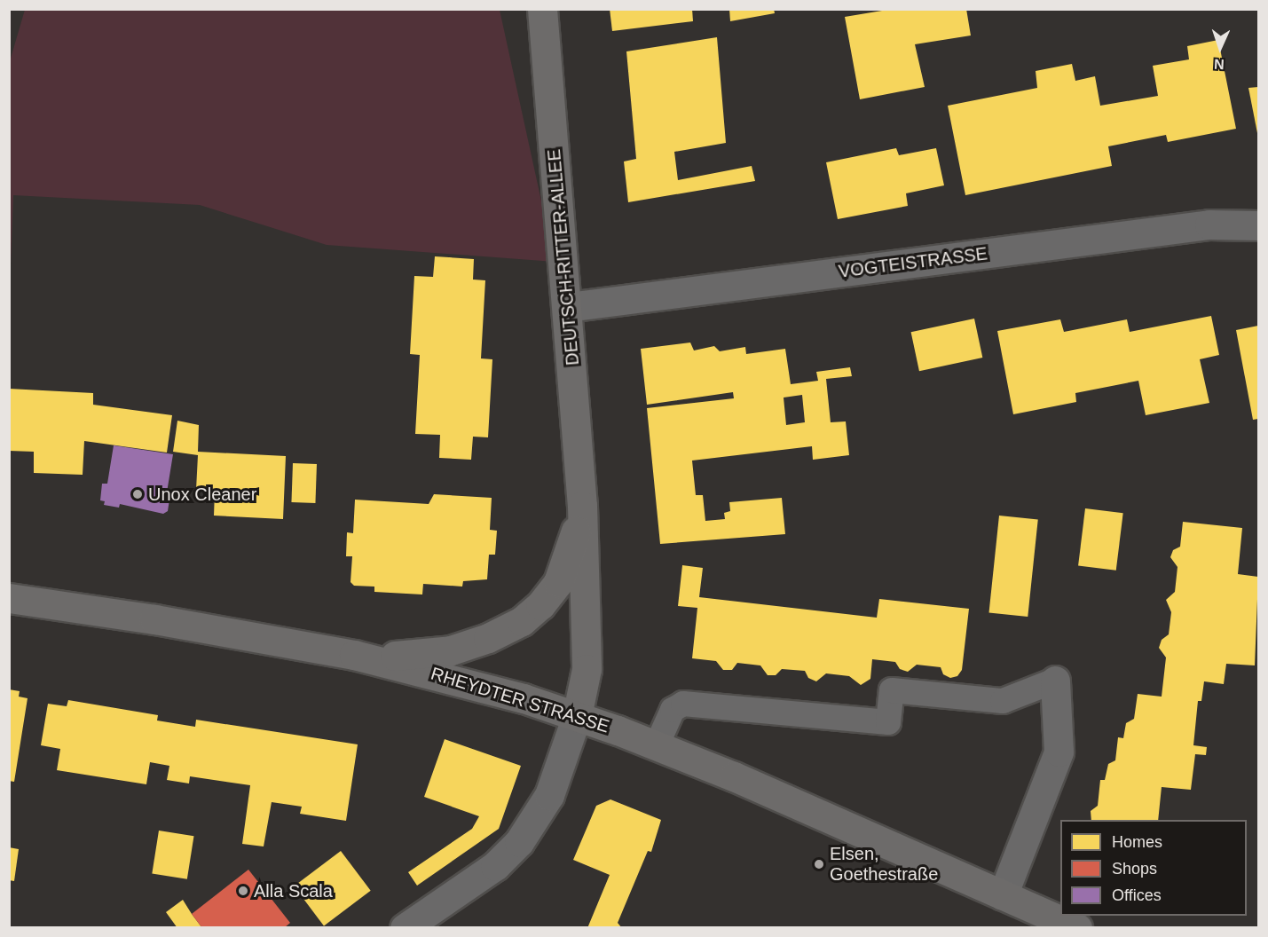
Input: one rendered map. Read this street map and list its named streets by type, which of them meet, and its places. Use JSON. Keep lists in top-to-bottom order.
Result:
{
  "streets": {
    "main road": ["DEUTSCH-RITTER-ALLEE", "RHEYDTER STRASSE"],
    "street": ["VOGTEISTRASSE"]
  },
  "crossings": [
    ["DEUTSCH-RITTER-ALLEE", "VOGTEISTRASSE"],
    ["DEUTSCH-RITTER-ALLEE", "RHEYDTER STRASSE"]
  ],
  "places": ["Unox Cleaner", "Elsen, Goethestraße", "Alla Scala"],
  "legend": ["Homes", "Shops", "Offices"],
  "north": "bottom"
}
